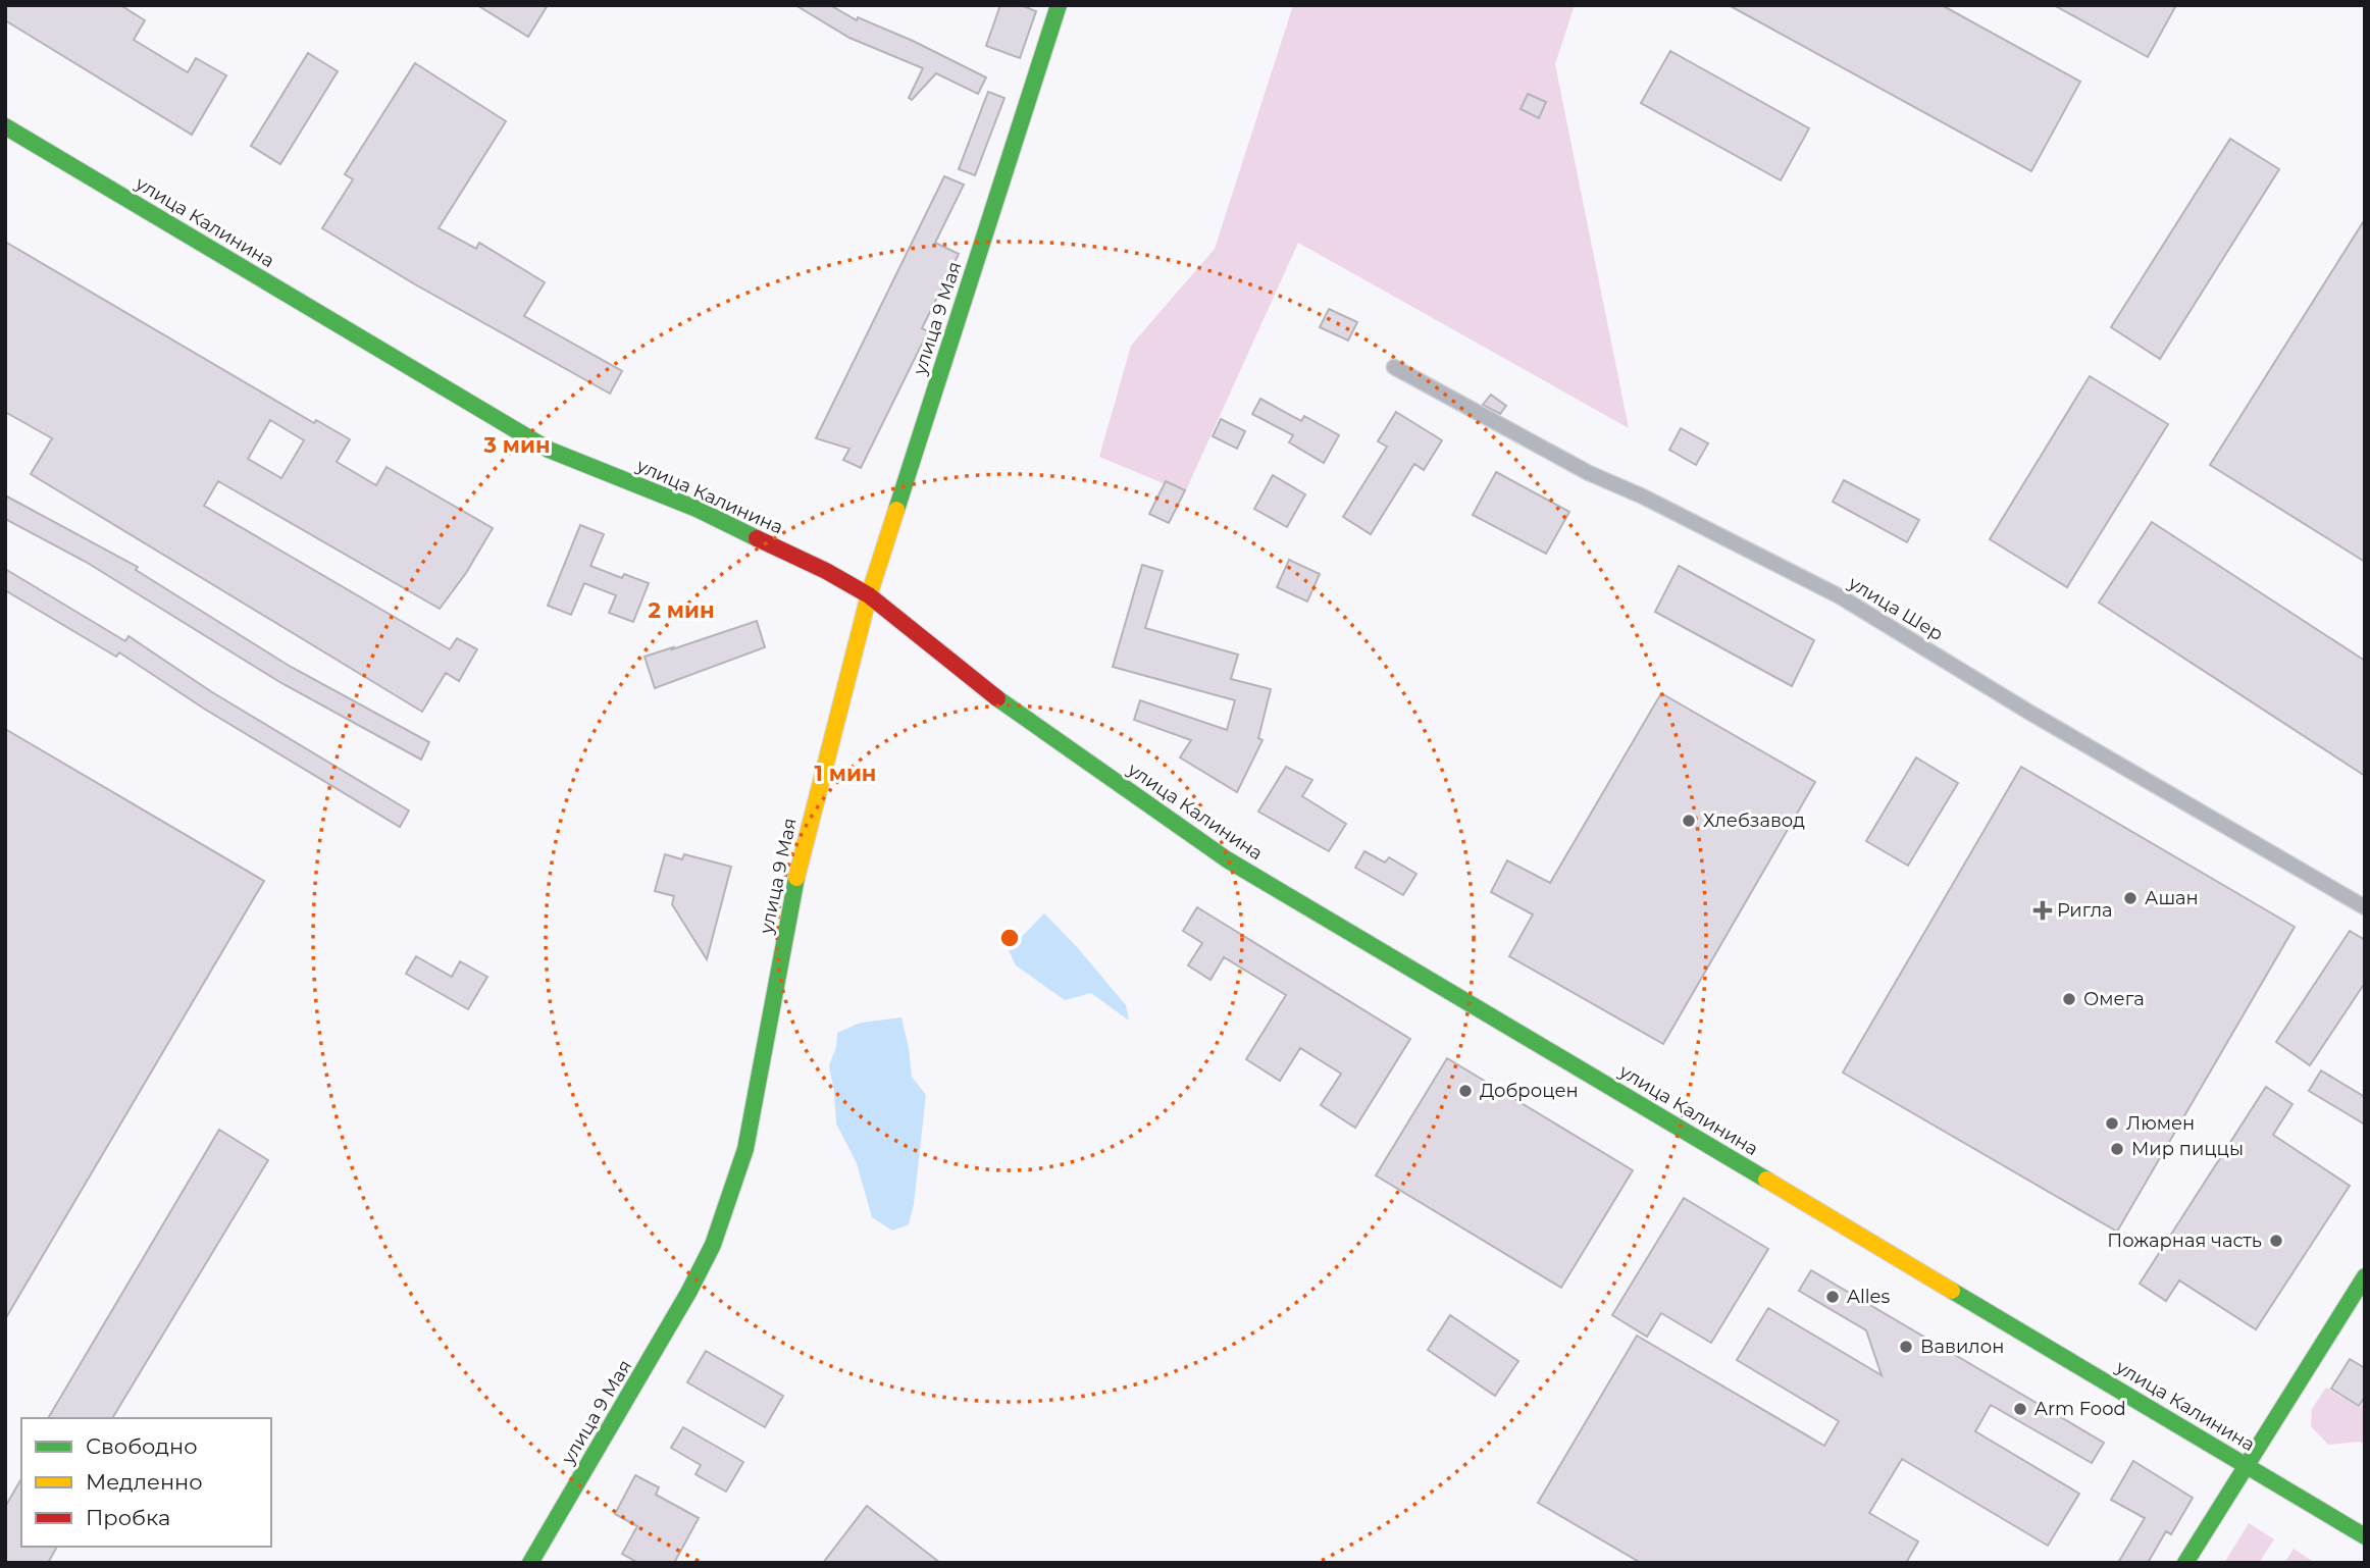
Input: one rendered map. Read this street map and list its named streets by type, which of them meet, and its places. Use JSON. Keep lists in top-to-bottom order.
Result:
{
  "streets": {
    "street": ["улица Калинина", "улица 9 Мая", "улица Шер"]
  },
  "crossings": [
    ["улица Калинина", "улица 9 Мая"]
  ],
  "places": {
    "other": [
      "Хлебзавод",
      "Ашан",
      "Омега",
      "Доброцен",
      "Люмен",
      "Мир пиццы",
      "Пожарная часть",
      "Alles",
      "Вавилон",
      "Arm Food"
    ],
    "health": ["Ригла"]
  },
  "legend": ["Свободно", "Медленно", "Пробка"],
  "rings": ["3 мин", "2 мин", "1 мин"]
}
